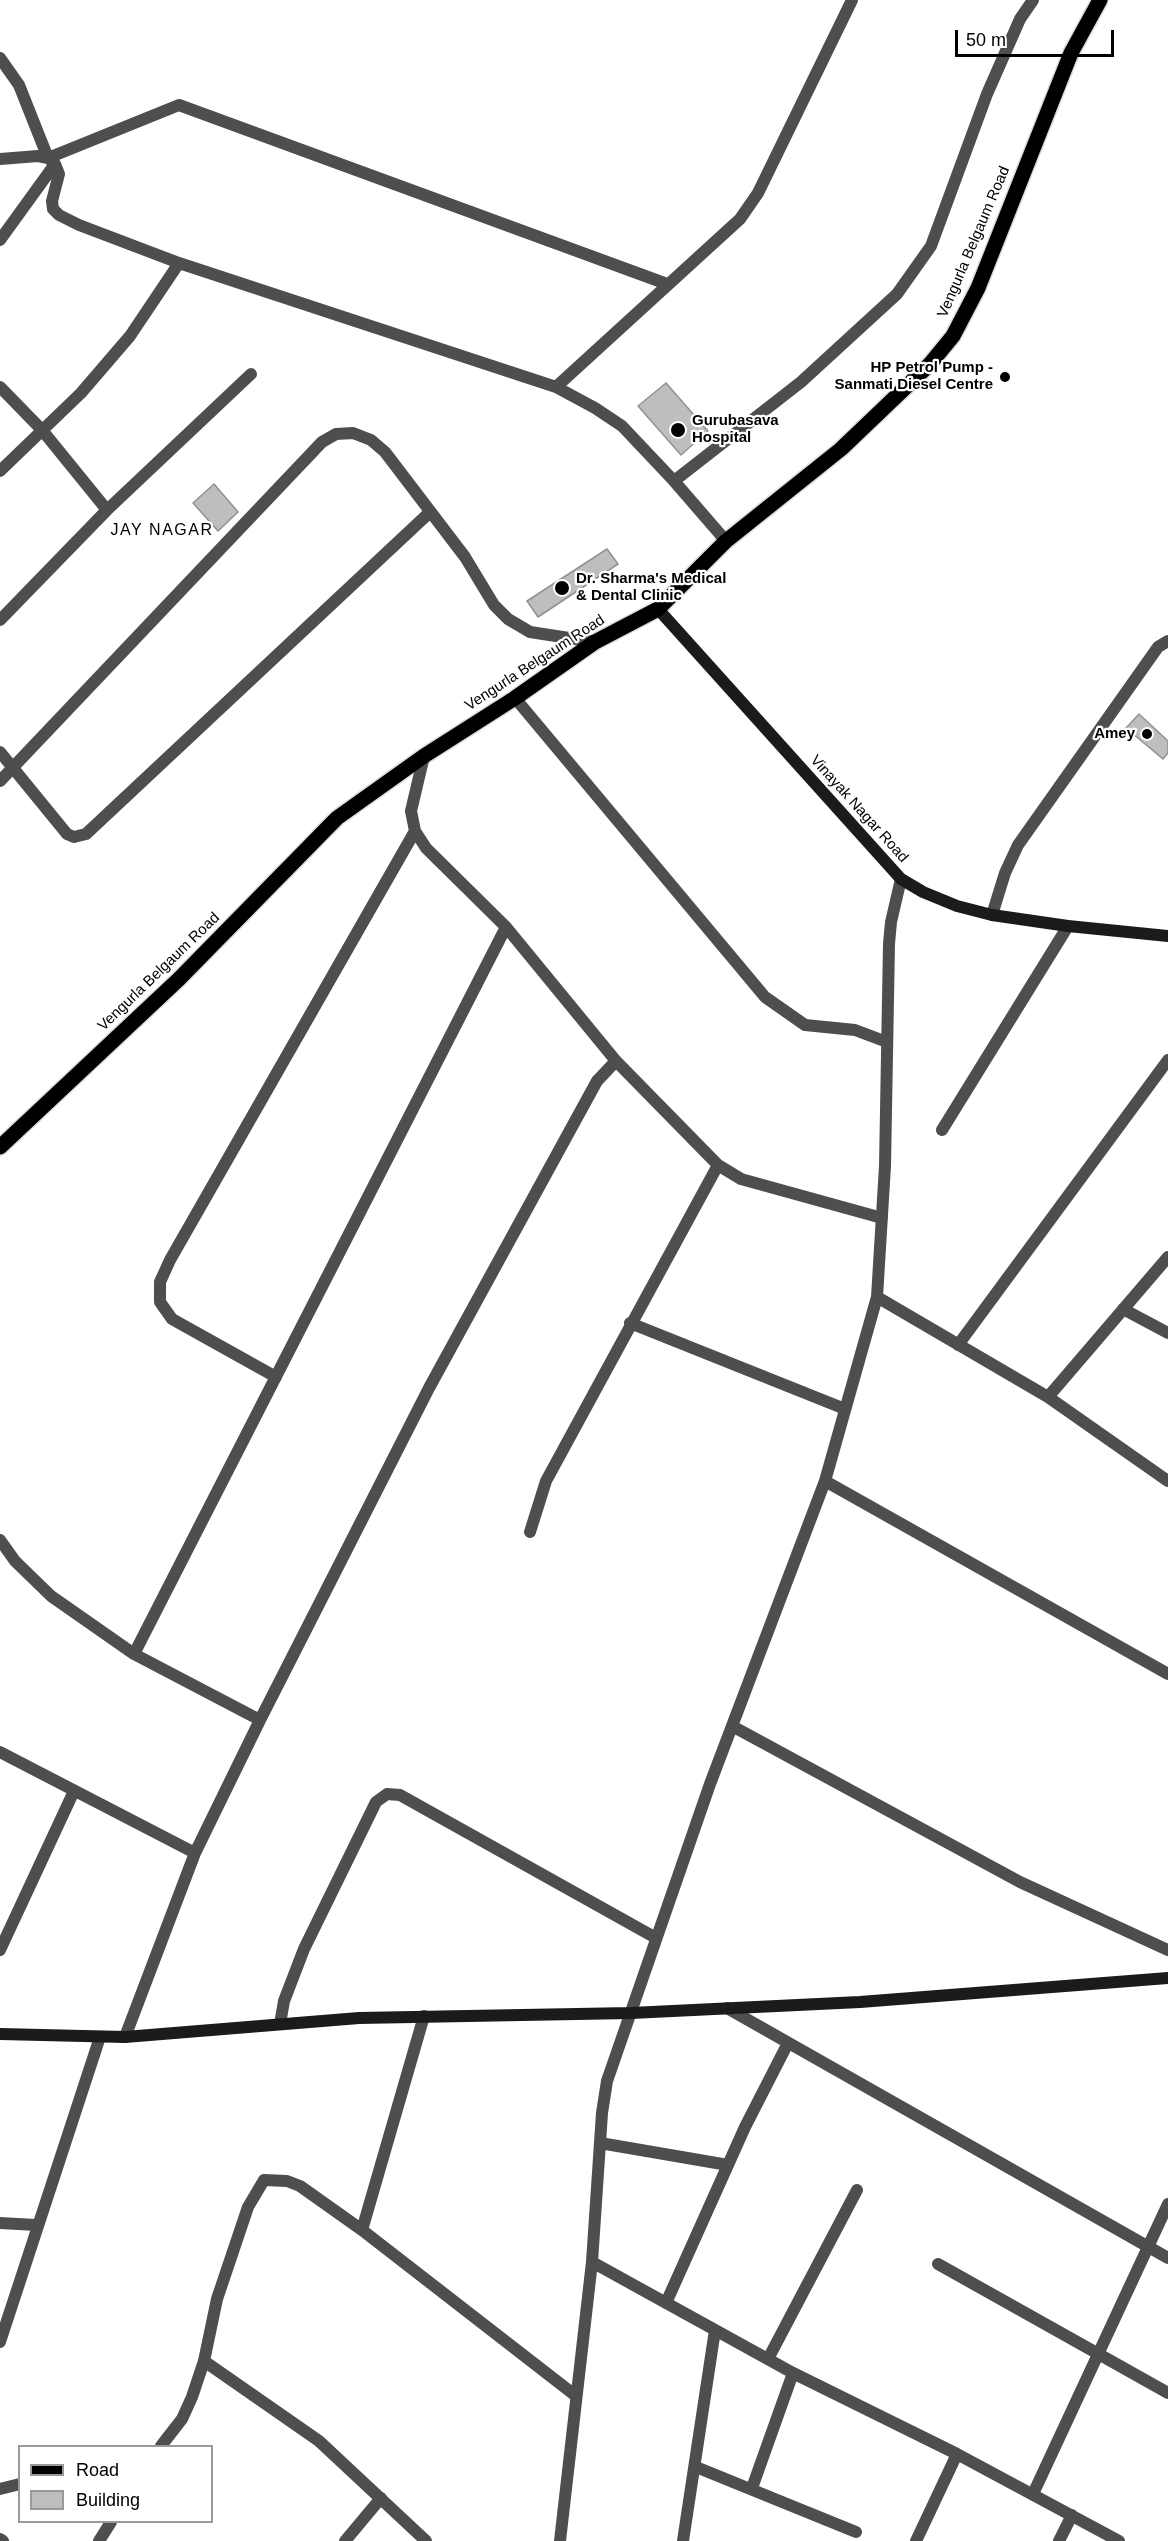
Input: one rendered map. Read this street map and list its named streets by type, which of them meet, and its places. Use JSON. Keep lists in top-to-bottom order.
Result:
{
  "streets": {
    "main road": ["Vengurla Belgaum Road", "Vinayak Nagar Road"]
  },
  "crossings": [
    ["Vengurla Belgaum Road", "Vinayak Nagar Road"]
  ],
  "districts": ["JAY NAGAR"],
  "places": [
    "HP Petrol Pump - Sanmati Diesel Centre",
    "Gurubasava Hospital",
    "Dr. Sharma's Medical & Dental Clinic",
    "Amey"
  ],
  "legend": ["Road", "Building"],
  "scale_bar": "50 m"
}
